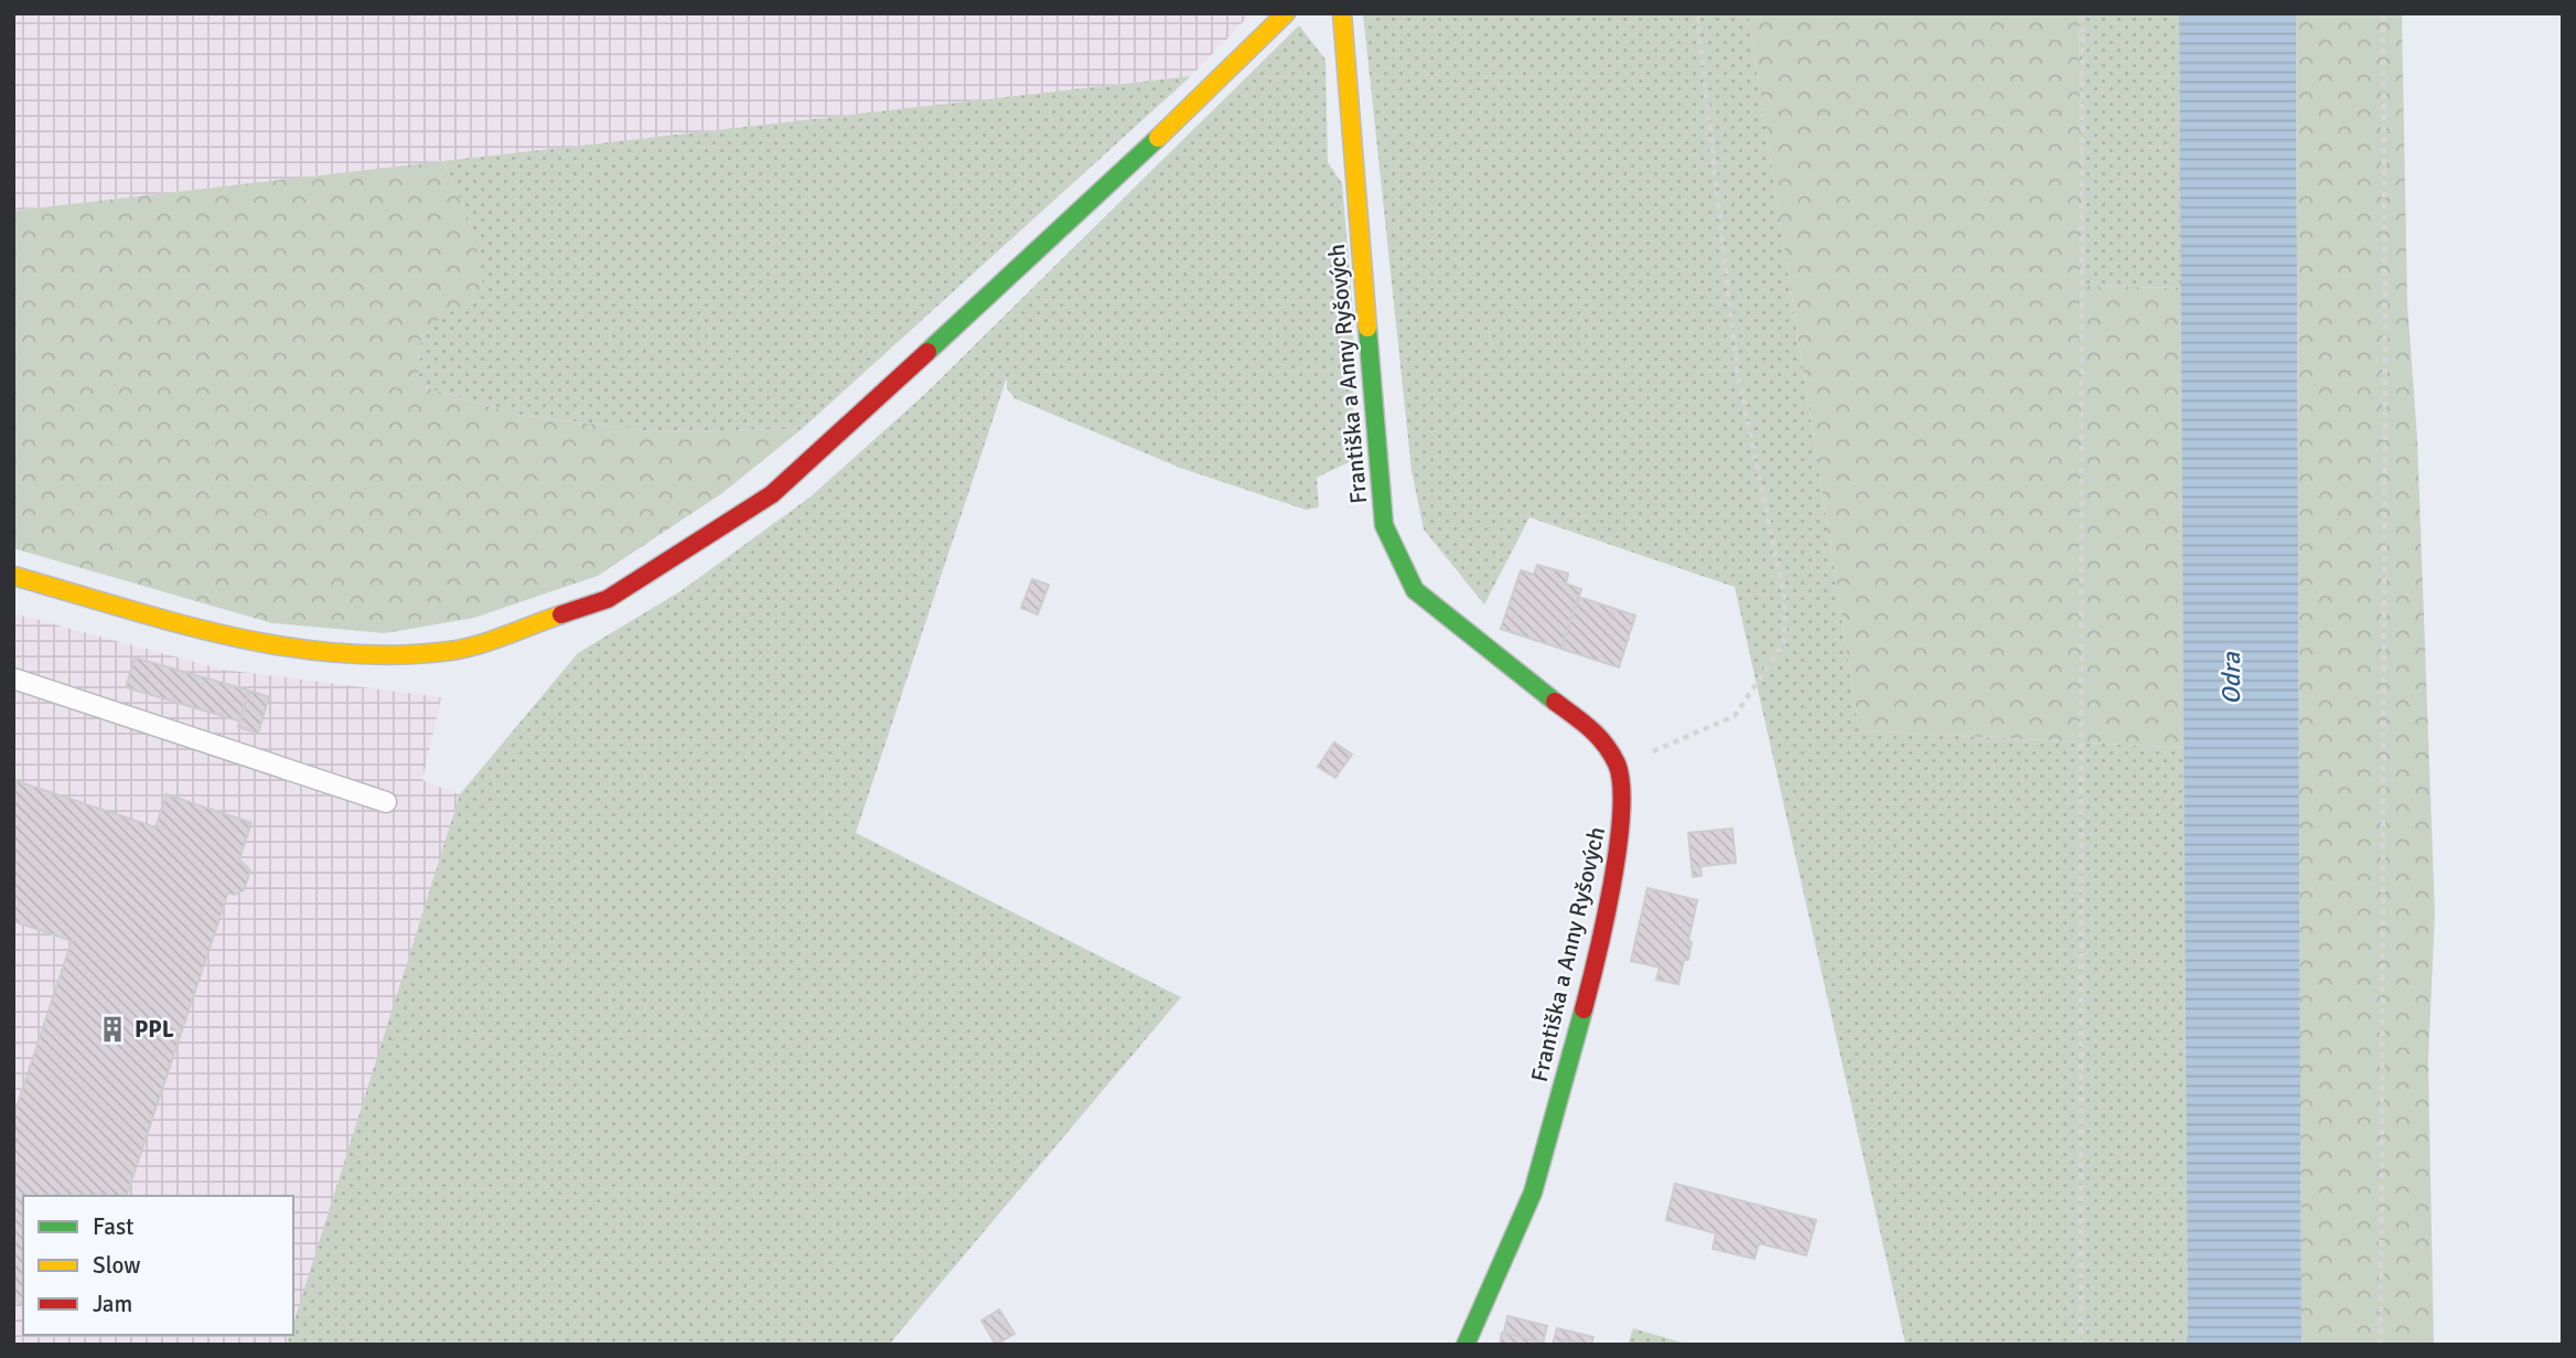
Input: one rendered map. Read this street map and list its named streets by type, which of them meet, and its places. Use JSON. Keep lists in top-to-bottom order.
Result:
{
  "streets": {
    "street": ["Františka a Anny Ryšových"]
  },
  "water": ["Odra"],
  "places": {
    "building": ["PPL"]
  },
  "legend": ["Fast", "Slow", "Jam"]
}
